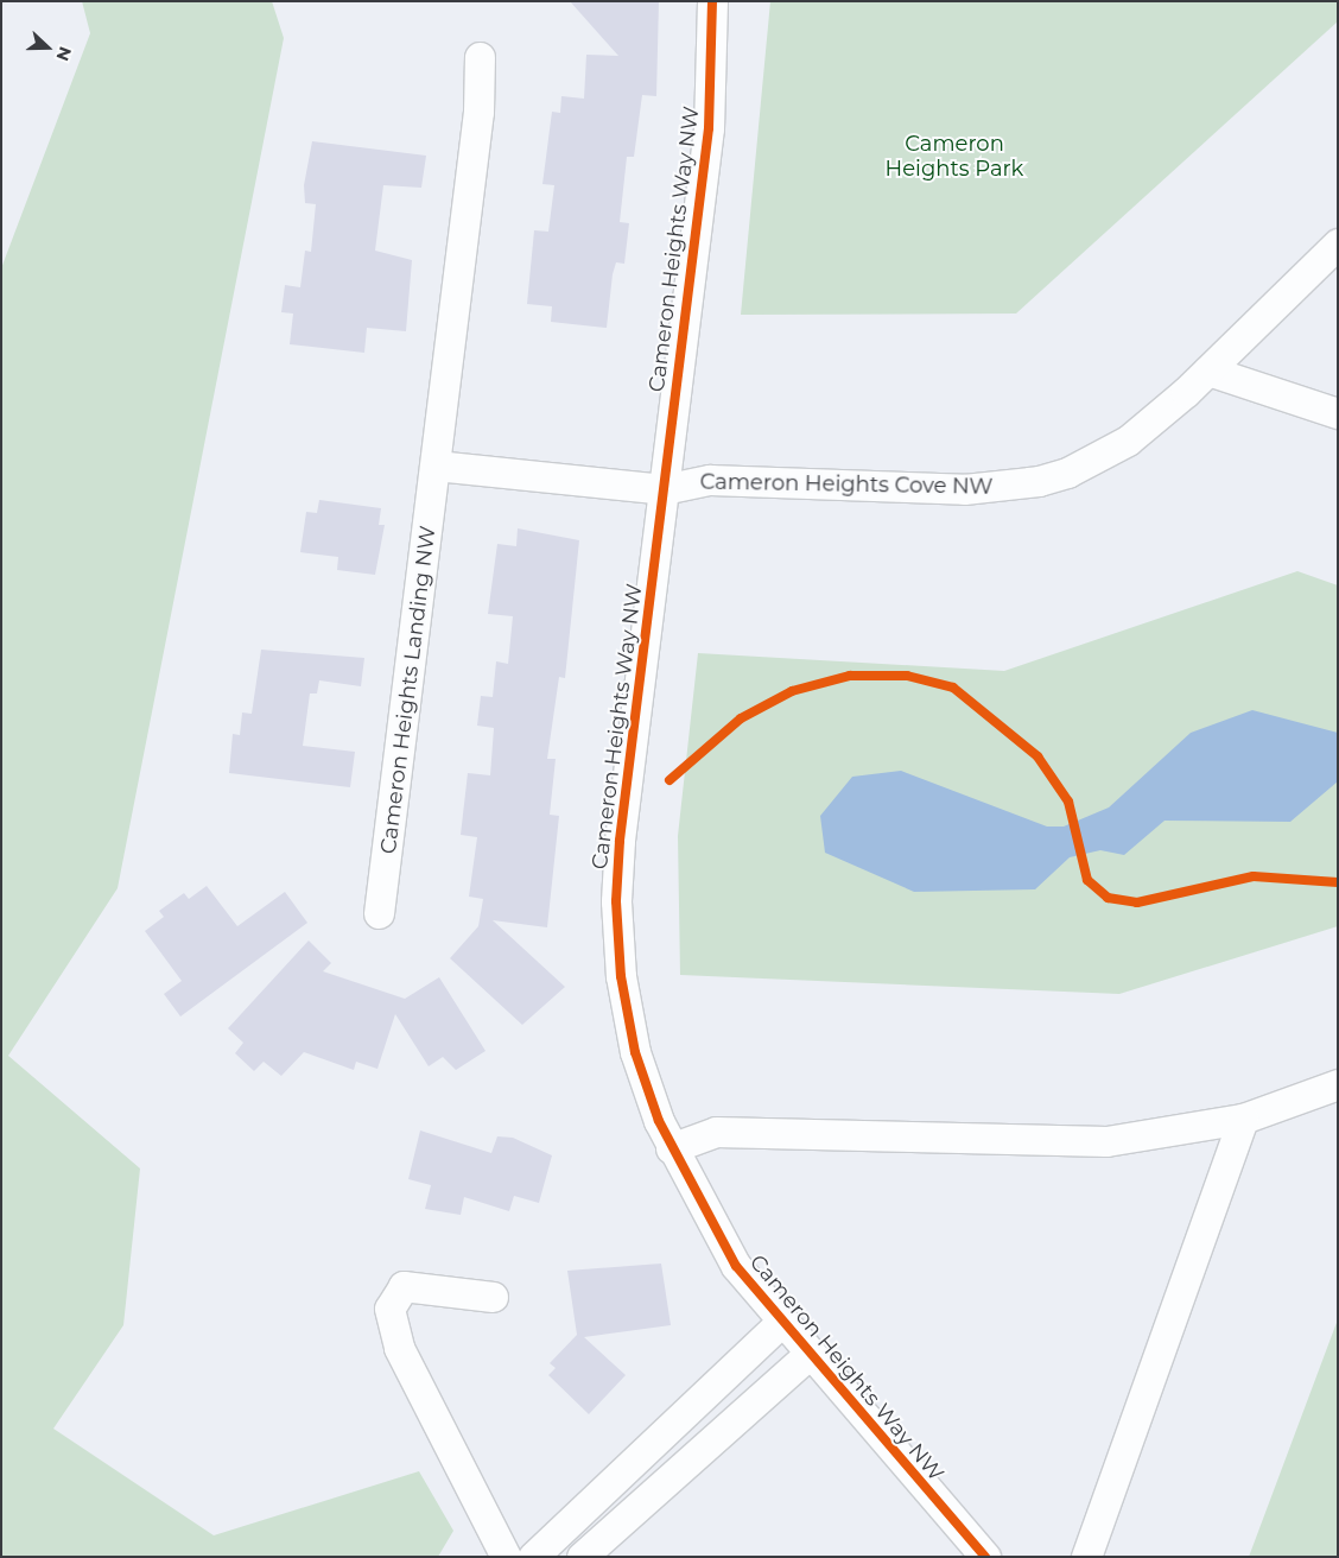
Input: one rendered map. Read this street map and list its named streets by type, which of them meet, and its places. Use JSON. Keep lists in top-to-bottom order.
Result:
{
  "streets": {
    "street": ["Cameron Heights Way NW", "Cameron Heights Cove NW", "Cameron Heights Landing NW"]
  },
  "crossings": [
    ["Cameron Heights Way NW", "Cameron Heights Cove NW"]
  ],
  "parks": ["Cameron Heights Park"],
  "north": "right"
}
